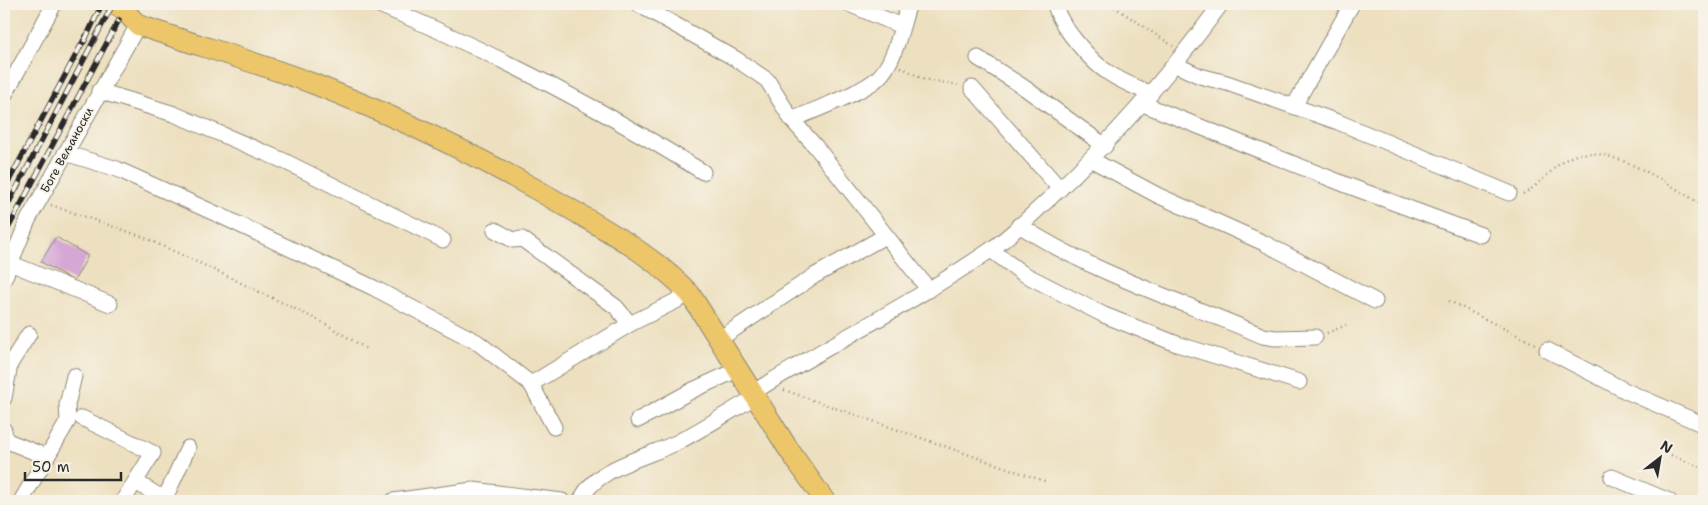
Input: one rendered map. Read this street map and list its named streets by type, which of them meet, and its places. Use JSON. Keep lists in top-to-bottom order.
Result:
{
  "streets": {
    "street": ["Боге Вељаноски"]
  },
  "scale_bar": "50 m",
  "north": "top right"
}
